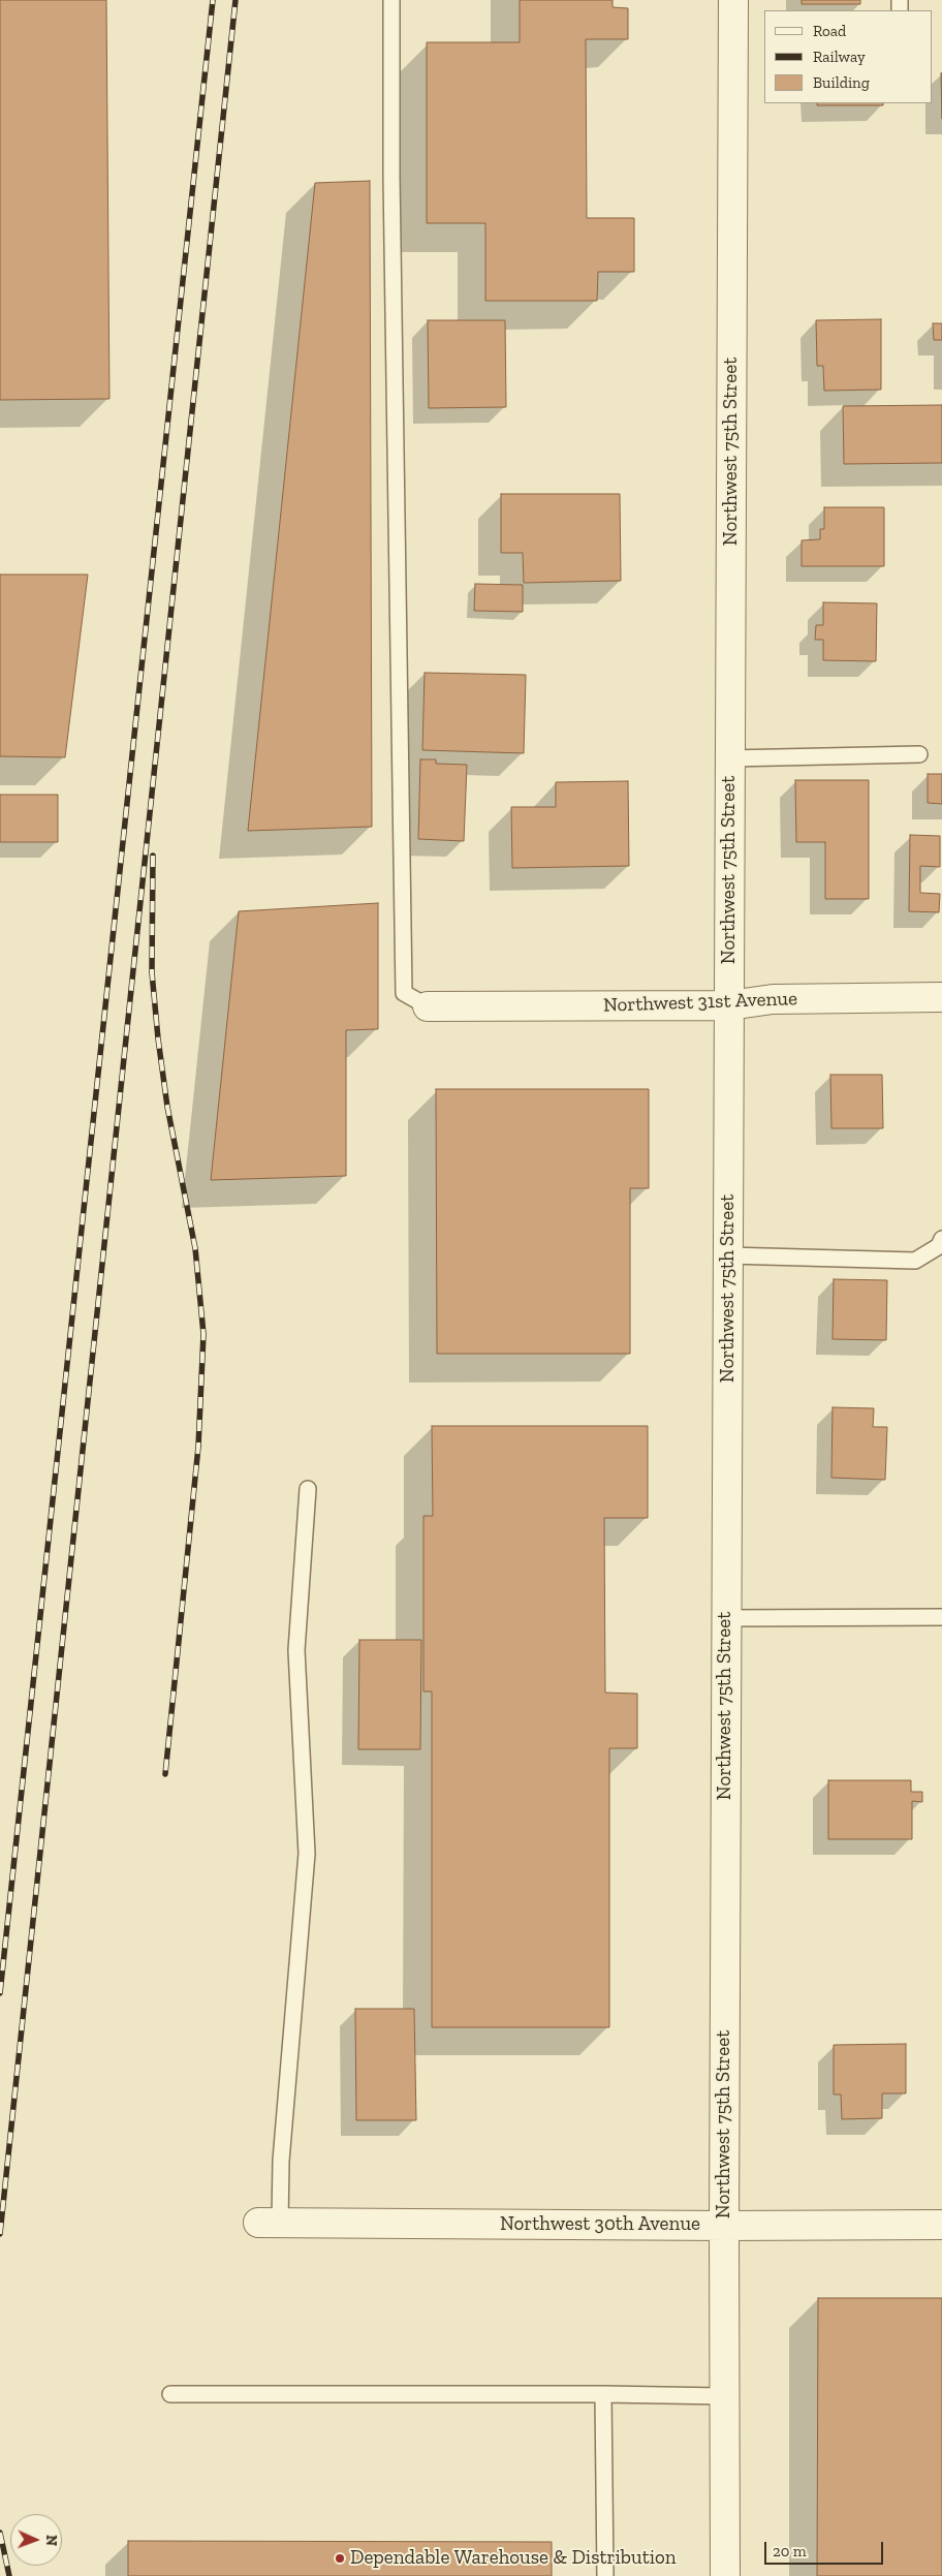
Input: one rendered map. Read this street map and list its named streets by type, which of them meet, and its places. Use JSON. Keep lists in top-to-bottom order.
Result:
{
  "streets": {
    "street": ["Northwest 75th Street", "Northwest 31st Avenue", "Northwest 30th Avenue"]
  },
  "crossings": [
    ["Northwest 75th Street", "Northwest 31st Avenue"],
    ["Northwest 75th Street", "Northwest 30th Avenue"]
  ],
  "places": ["Dependable Warehouse & Distribution"],
  "legend": ["Road", "Railway", "Building"],
  "scale_bar": "20 m",
  "north": "right"
}
